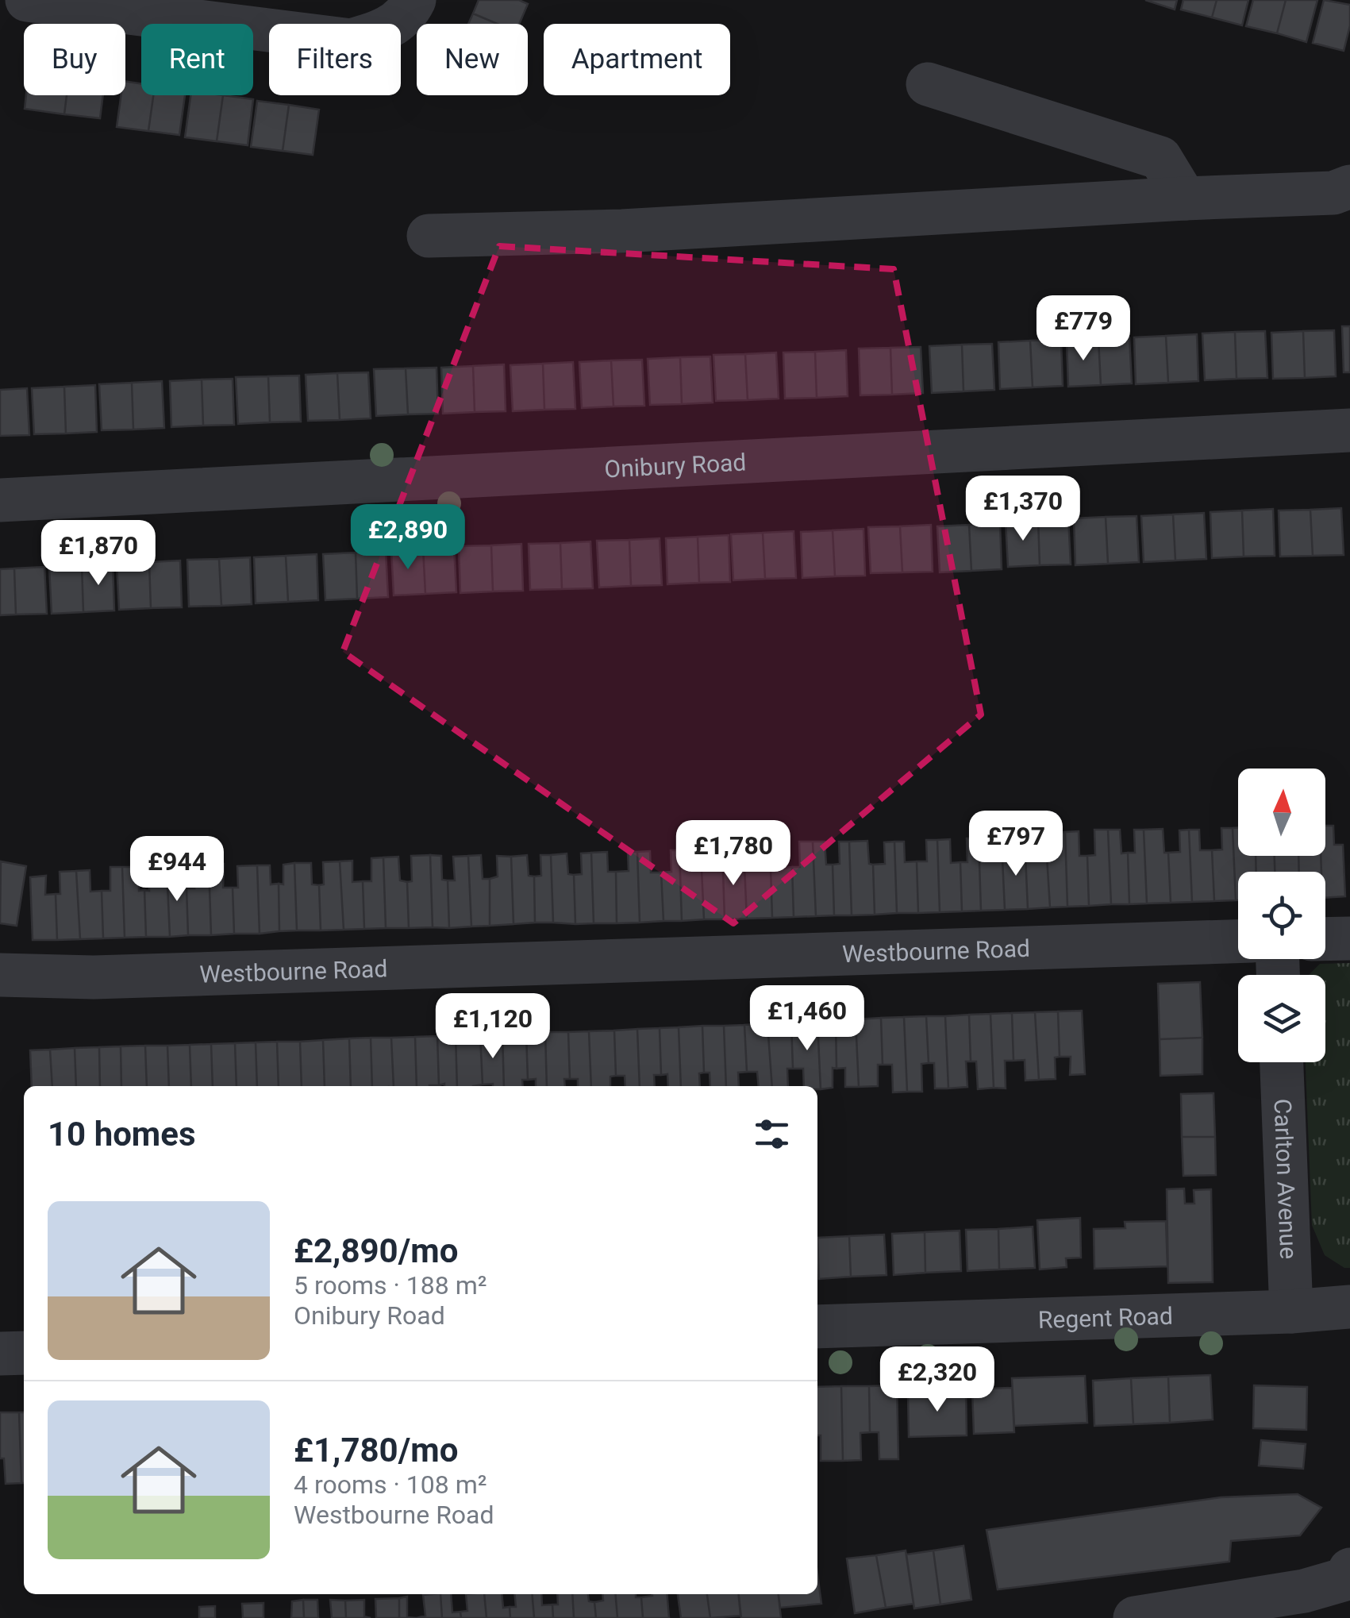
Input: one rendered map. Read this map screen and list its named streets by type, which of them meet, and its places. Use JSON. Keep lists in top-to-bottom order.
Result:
{
  "streets": {
    "street": [
      "Onibury Road",
      "Westbourne Road",
      "Carlton Avenue",
      "Regent Road"
    ]
  },
  "crossings": [
    ["Carlton Avenue", "Regent Road"]
  ],
  "north": "top",
  "page": {
    "chip": [
      "Buy",
      "Rent",
      "Filters",
      "New",
      "Apartment"
    ],
    "price": [
      "£779",
      "£1,370",
      "£2,890",
      "£1,870",
      "£797",
      "£1,780",
      "£944",
      "£1,460",
      "£1,120",
      "£2,320"
    ],
    "heading": "10 homes",
    "list": [
      {
        "name": "£2,890/mo",
        "note": "5 rooms · 188 m² · Onibury Road"
      },
      {
        "name": "£1,780/mo",
        "note": "4 rooms · 108 m² · Westbourne Road"
      }
    ]
  }
}
